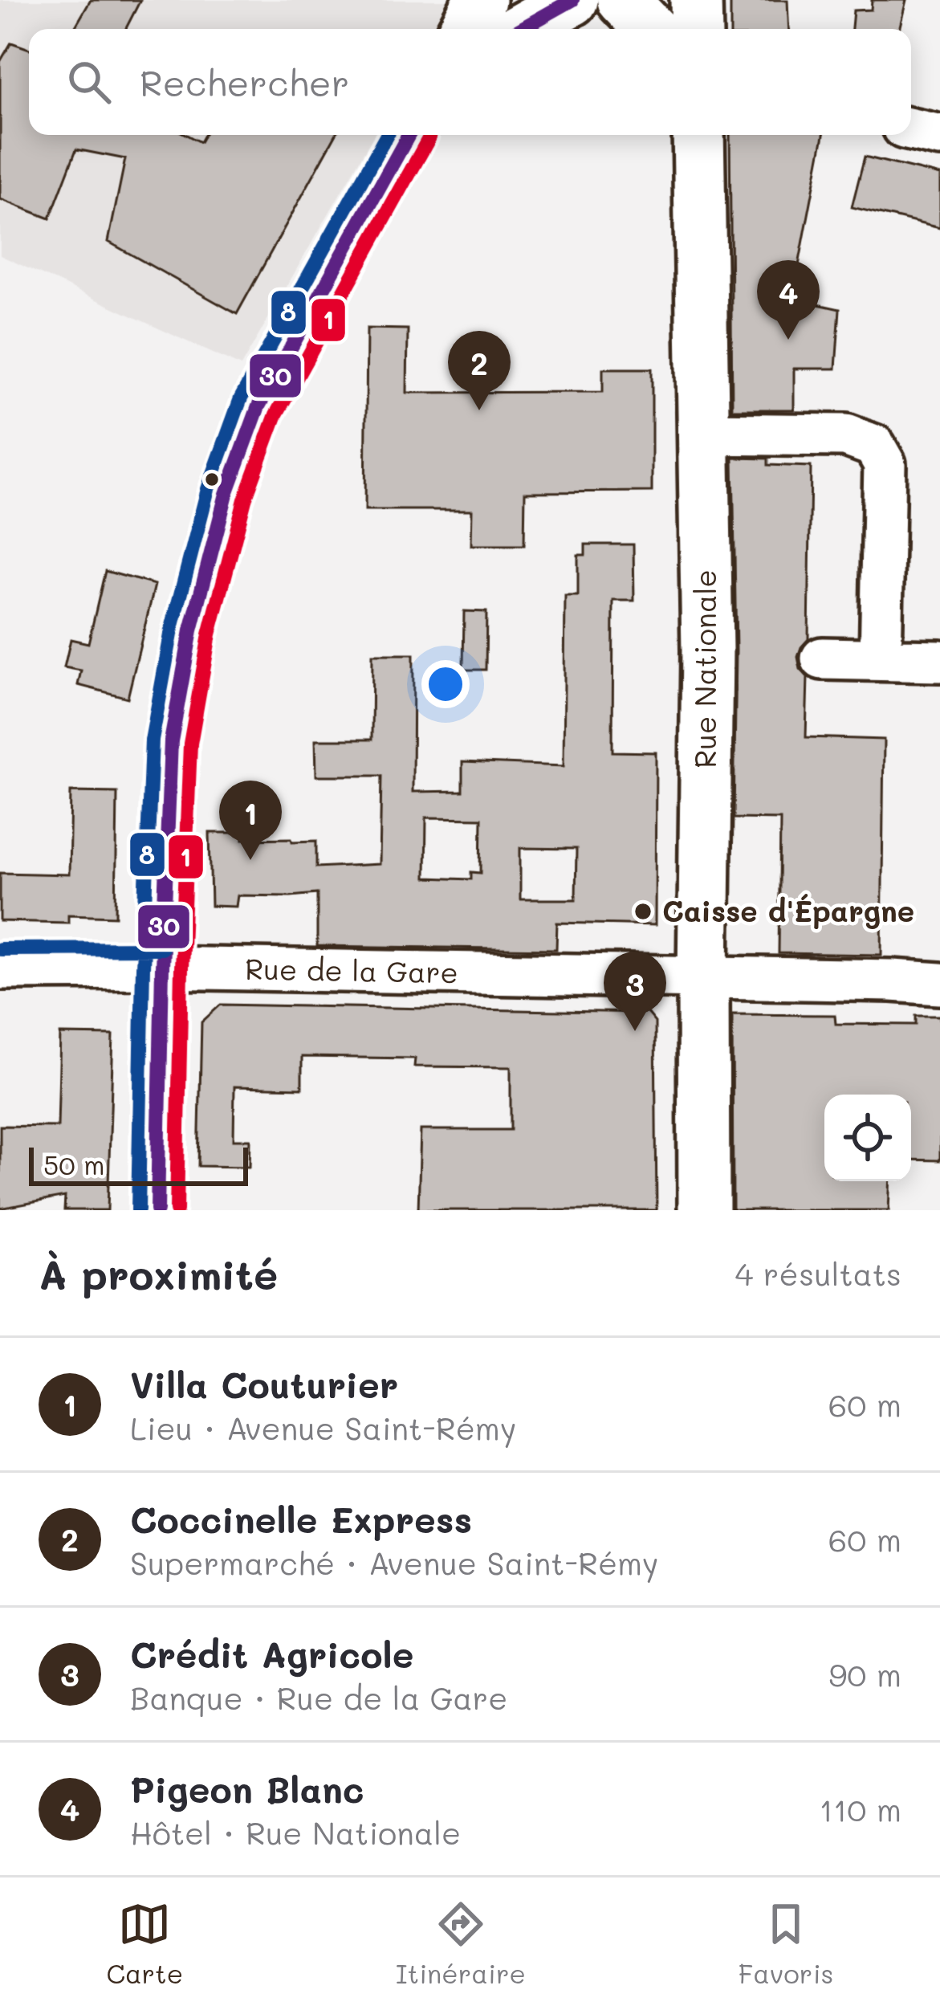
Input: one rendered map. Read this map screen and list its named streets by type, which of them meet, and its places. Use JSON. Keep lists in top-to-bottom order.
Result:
{
  "streets": {
    "main road": ["Rue Nationale"],
    "street": ["Rue de la Gare"]
  },
  "crossings": [
    ["Rue Nationale", "Rue de la Gare"]
  ],
  "places": ["Caisse d'Épargne"],
  "lines": ["transit line 30", "transit line 8", "transit line 1"],
  "scale_bar": "50 m",
  "page": {
    "search": "Rechercher",
    "pins": [
      "4",
      "2",
      "1",
      "3"
    ],
    "scale": "50 m",
    "heading": ["À proximité", "4 résultats"],
    "list": [
      {
        "mark": "1",
        "name": "Villa Couturier",
        "note": "Lieu · Avenue Saint-Rémy",
        "value": "60 m"
      },
      {
        "mark": "2",
        "name": "Coccinelle Express",
        "note": "Supermarché · Avenue Saint-Rémy",
        "value": "60 m"
      },
      {
        "mark": "3",
        "name": "Crédit Agricole",
        "note": "Banque · Rue de la Gare",
        "value": "90 m"
      },
      {
        "mark": "4",
        "name": "Pigeon Blanc",
        "note": "Hôtel · Rue Nationale",
        "value": "110 m"
      }
    ],
    "nav": ["Carte", "Itinéraire", "Favoris"]
  }
}
